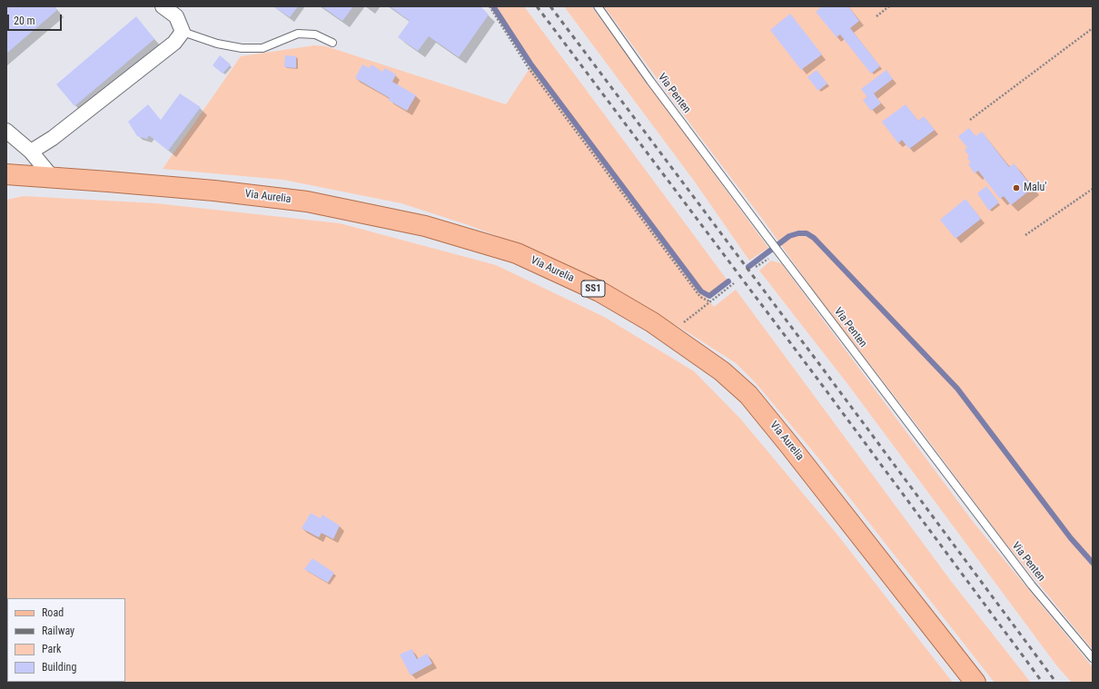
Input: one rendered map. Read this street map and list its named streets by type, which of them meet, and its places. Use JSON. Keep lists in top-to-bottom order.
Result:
{
  "streets": {
    "main road": ["Via Aurelia", "SS1"],
    "lane": ["Via Penten"]
  },
  "places": ["Malu'"],
  "legend": [
    "Road",
    "Railway",
    "Park",
    "Building"
  ],
  "scale_bar": "20 m"
}
